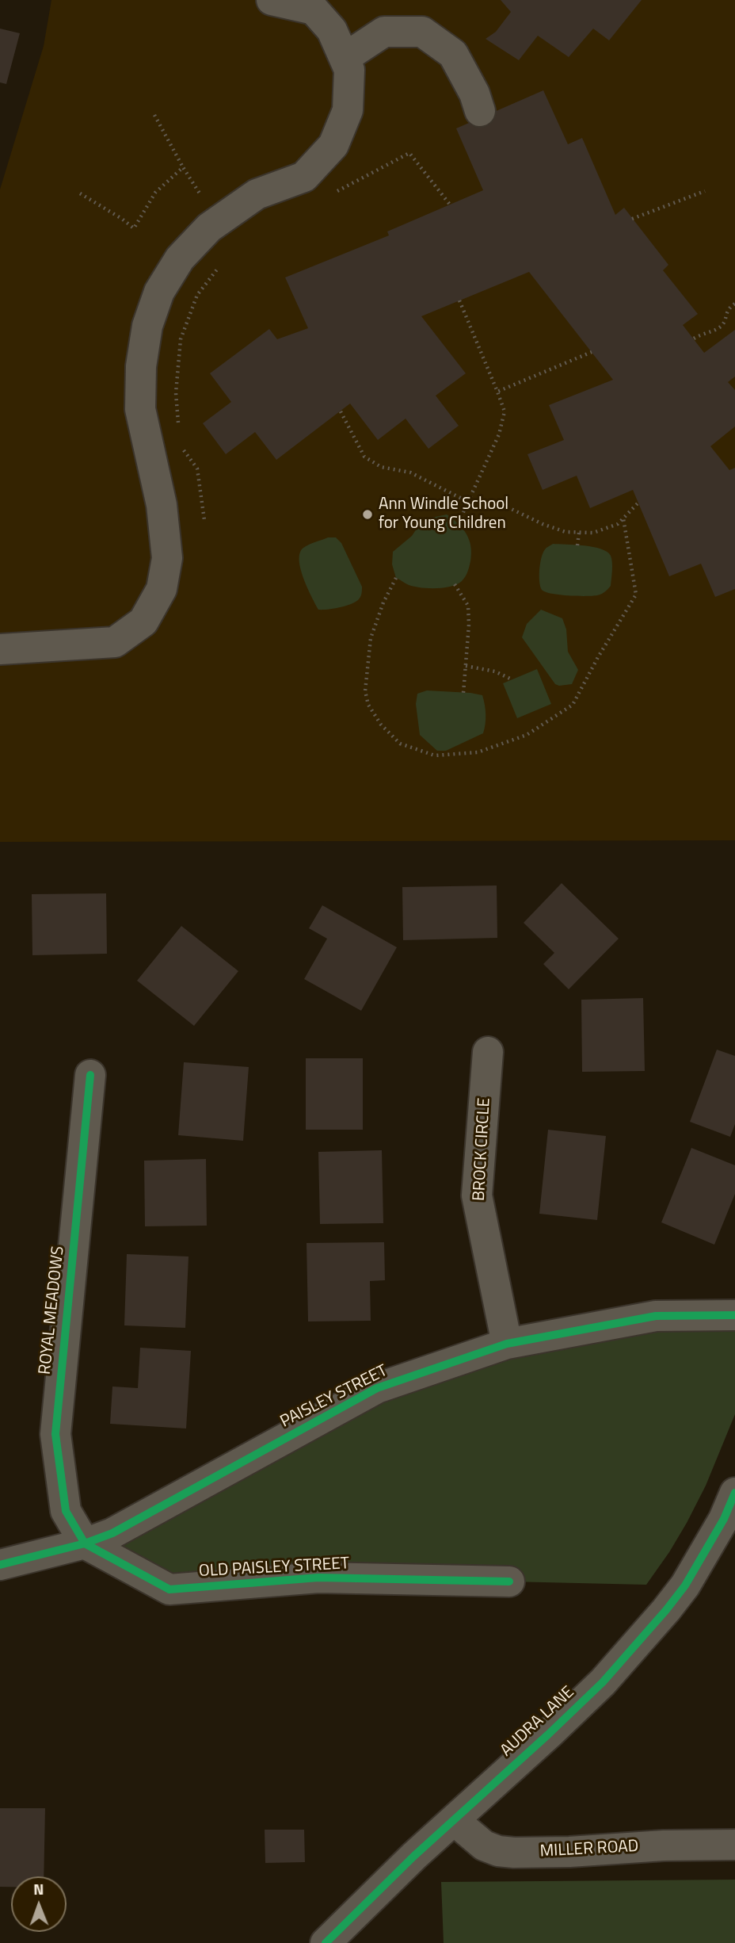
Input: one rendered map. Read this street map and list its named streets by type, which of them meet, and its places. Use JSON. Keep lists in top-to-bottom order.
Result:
{
  "streets": {
    "street": [
      "BROCK CIRCLE",
      "ROYAL MEADOWS",
      "PAISLEY STREET",
      "OLD PAISLEY STREET",
      "AUDRA LANE",
      "MILLER ROAD"
    ]
  },
  "crossings": [
    ["BROCK CIRCLE", "PAISLEY STREET"],
    ["ROYAL MEADOWS", "PAISLEY STREET"],
    ["ROYAL MEADOWS", "OLD PAISLEY STREET"],
    ["PAISLEY STREET", "OLD PAISLEY STREET"],
    ["AUDRA LANE", "MILLER ROAD"]
  ],
  "places": ["Ann Windle School for Young Children"],
  "north": "top"
}
